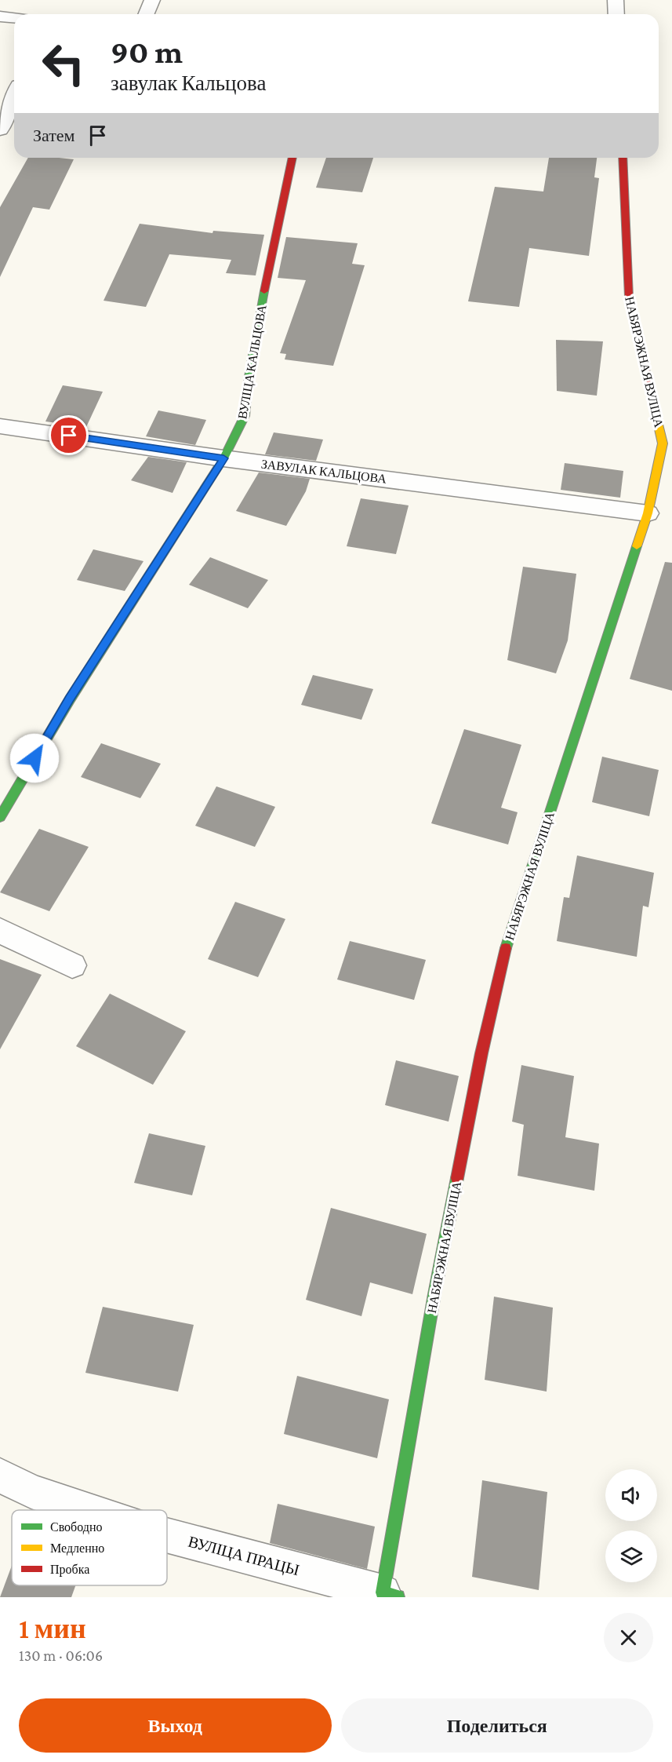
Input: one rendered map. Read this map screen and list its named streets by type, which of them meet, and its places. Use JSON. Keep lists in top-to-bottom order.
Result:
{
  "streets": {
    "street": [
      "ВУЛІЦА КАЛЬЦОВА",
      "НАБЯРЭЖНАЯ ВУЛІЦА",
      "ЗАВУЛАК КАЛЬЦОВА",
      "ВУЛІЦА ПРАЦЫ"
    ]
  },
  "crossings": [
    ["ВУЛІЦА КАЛЬЦОВА", "ЗАВУЛАК КАЛЬЦОВА"],
    ["НАБЯРЭЖНАЯ ВУЛІЦА", "ЗАВУЛАК КАЛЬЦОВА"],
    ["НАБЯРЭЖНАЯ ВУЛІЦА", "ВУЛІЦА ПРАЦЫ"]
  ],
  "legend": ["Свободно", "Медленно", "Пробка"],
  "page": {
    "turn": ["90 m", "завулак Кальцова"],
    "then": "Затем",
    "heading": ["1 мин", "130 m · 06:06"],
    "buttons": ["Выход", "Поделиться"]
  }
}
